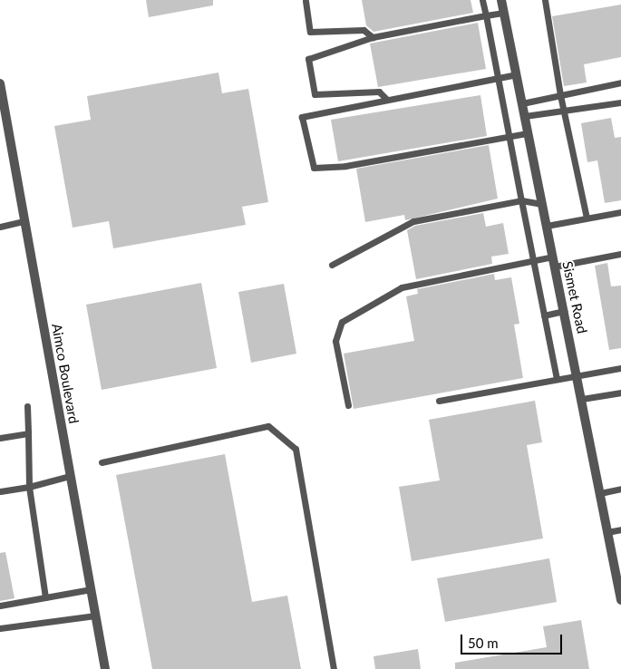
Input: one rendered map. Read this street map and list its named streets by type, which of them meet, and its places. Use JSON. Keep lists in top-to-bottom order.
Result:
{
  "streets": {
    "street": ["Sismet Road", "Aimco Boulevard"]
  },
  "scale_bar": "50 m"
}
